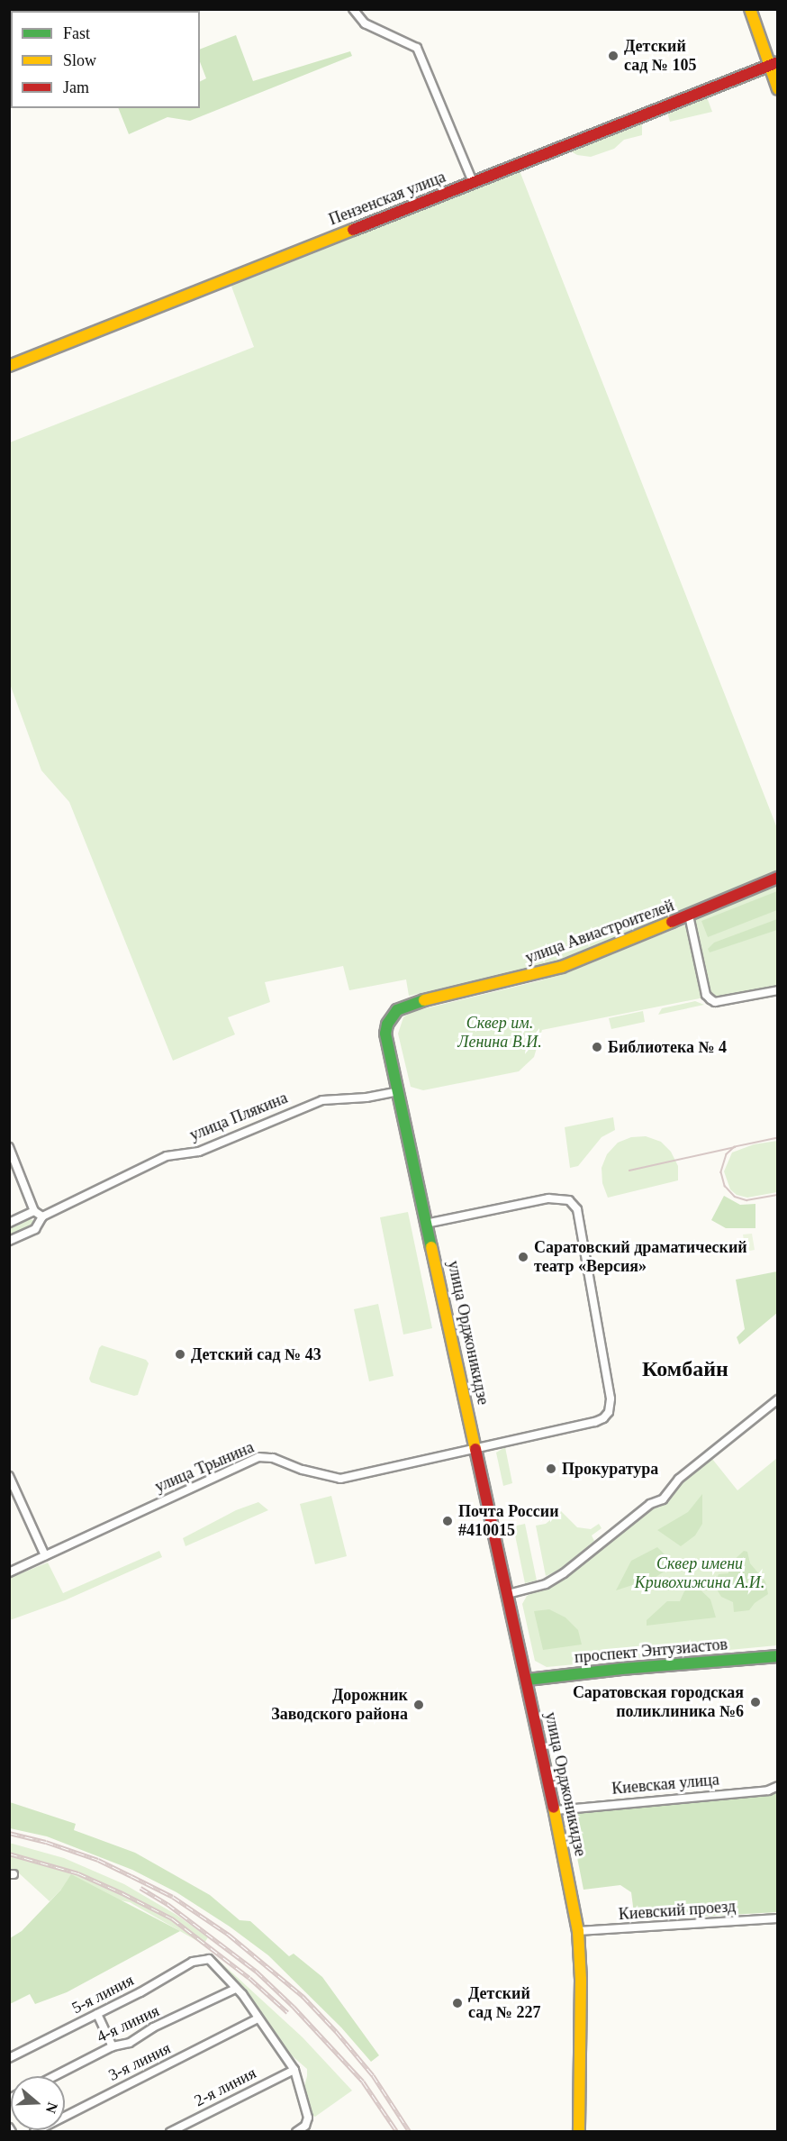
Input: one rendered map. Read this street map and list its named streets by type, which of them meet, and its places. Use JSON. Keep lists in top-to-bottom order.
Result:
{
  "streets": {
    "main road": [
      "Пензенская улица",
      "улица Авиастроителей",
      "улица Орджоникидзе",
      "проспект Энтузиастов"
    ],
    "street": [
      "улица Плякина",
      "улица Трынина",
      "Киевская улица",
      "Киевский проезд",
      "5-я линия",
      "4-я линия",
      "3-я линия",
      "2-я линия"
    ]
  },
  "crossings": [
    ["улица Авиастроителей", "улица Орджоникидзе"],
    ["улица Плякина", "улица Орджоникидзе"],
    ["улица Орджоникидзе", "улица Трынина"],
    ["улица Орджоникидзе", "проспект Энтузиастов"],
    ["улица Орджоникидзе", "Киевская улица"],
    ["улица Орджоникидзе", "Киевский проезд"],
    ["5-я линия", "4-я линия"]
  ],
  "districts": ["Комбайн"],
  "parks": ["Сквер им. Ленина В.И.", "Сквер имени Кривохижина А.И."],
  "places": [
    "Детский сад № 105",
    "Библиотека № 4",
    "Саратовский драматический театр «Версия»",
    "Детский сад № 43",
    "Прокуратура",
    "Почта России #410015",
    "Саратовская городская поликлиника №6",
    "Дорожник Заводского района",
    "Детский сад № 227"
  ],
  "legend": ["Fast", "Slow", "Jam"],
  "north": "right"
}
